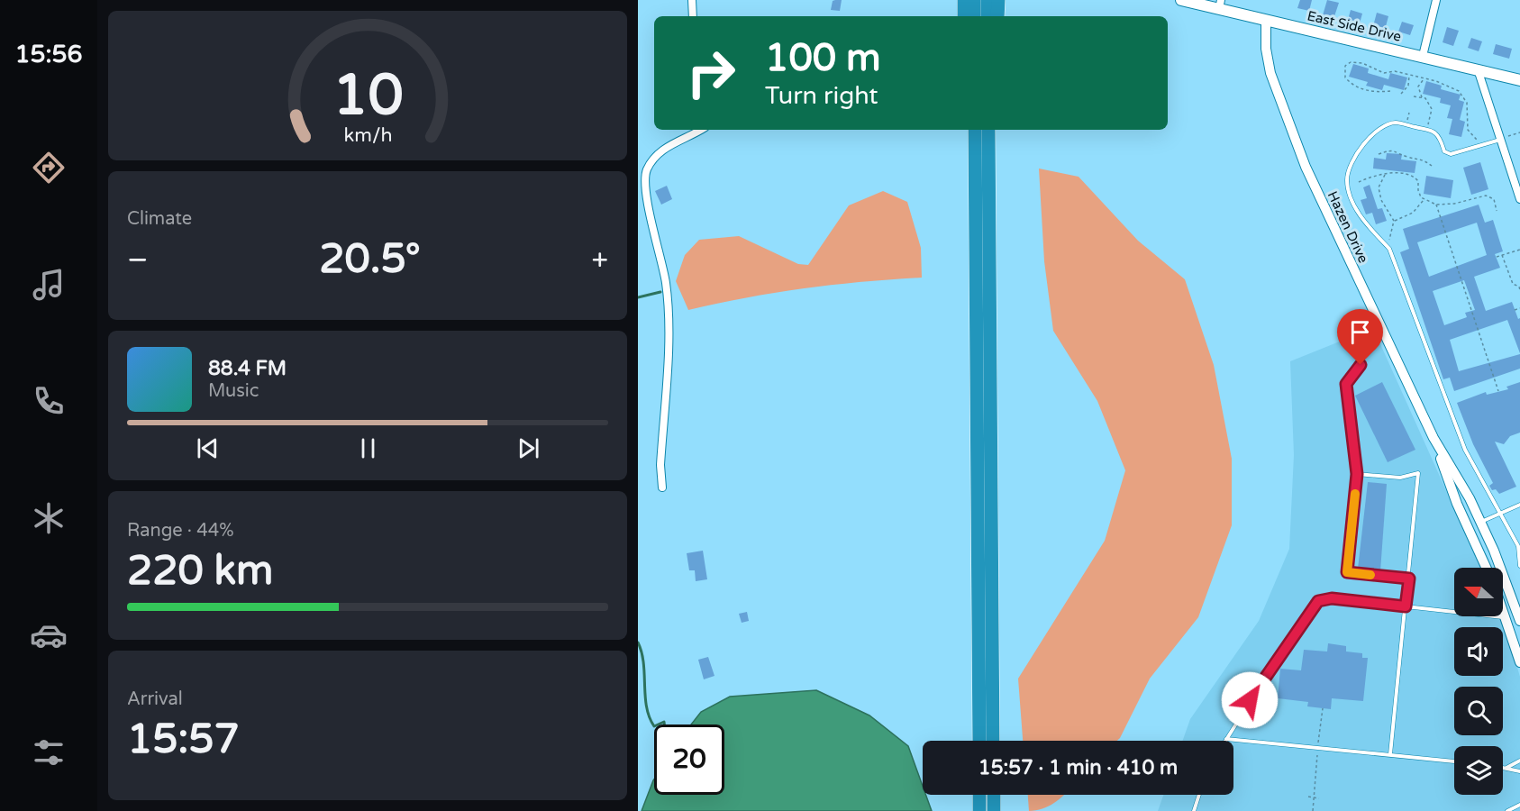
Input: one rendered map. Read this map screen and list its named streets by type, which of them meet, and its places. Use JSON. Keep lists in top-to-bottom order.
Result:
{
  "streets": {
    "main road": ["East Side Drive"],
    "street": ["Hazen Drive"]
  },
  "crossings": [
    ["East Side Drive", "Hazen Drive"]
  ],
  "north": "left",
  "page": {
    "tabs": "15:56",
    "turn": ["100 m", "Turn right"],
    "tile": [
      "Climate",
      ["Range · 44%", "220 km"],
      ["Arrival", "15:57"]
    ],
    "heat": ["−", "20.5°", "+"],
    "song": ["88.4 FM", "Music"],
    "limit": "20",
    "trip": "15:57 · 1 min · 410 m",
    "gauge": ["10", "km/h"]
  }
}
